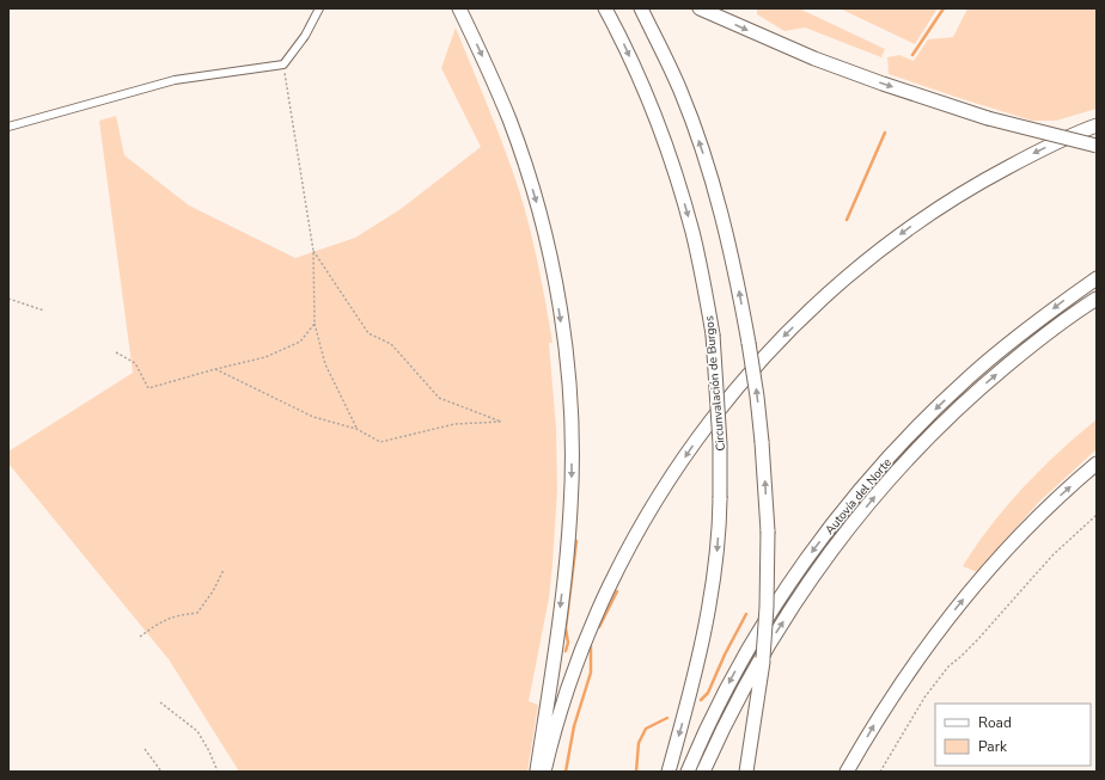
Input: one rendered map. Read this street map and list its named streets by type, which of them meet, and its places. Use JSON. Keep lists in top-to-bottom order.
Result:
{
  "streets": {
    "highway": ["Circunvalación de Burgos", "Autovía del Norte"]
  },
  "legend": ["Road", "Park"]
}
